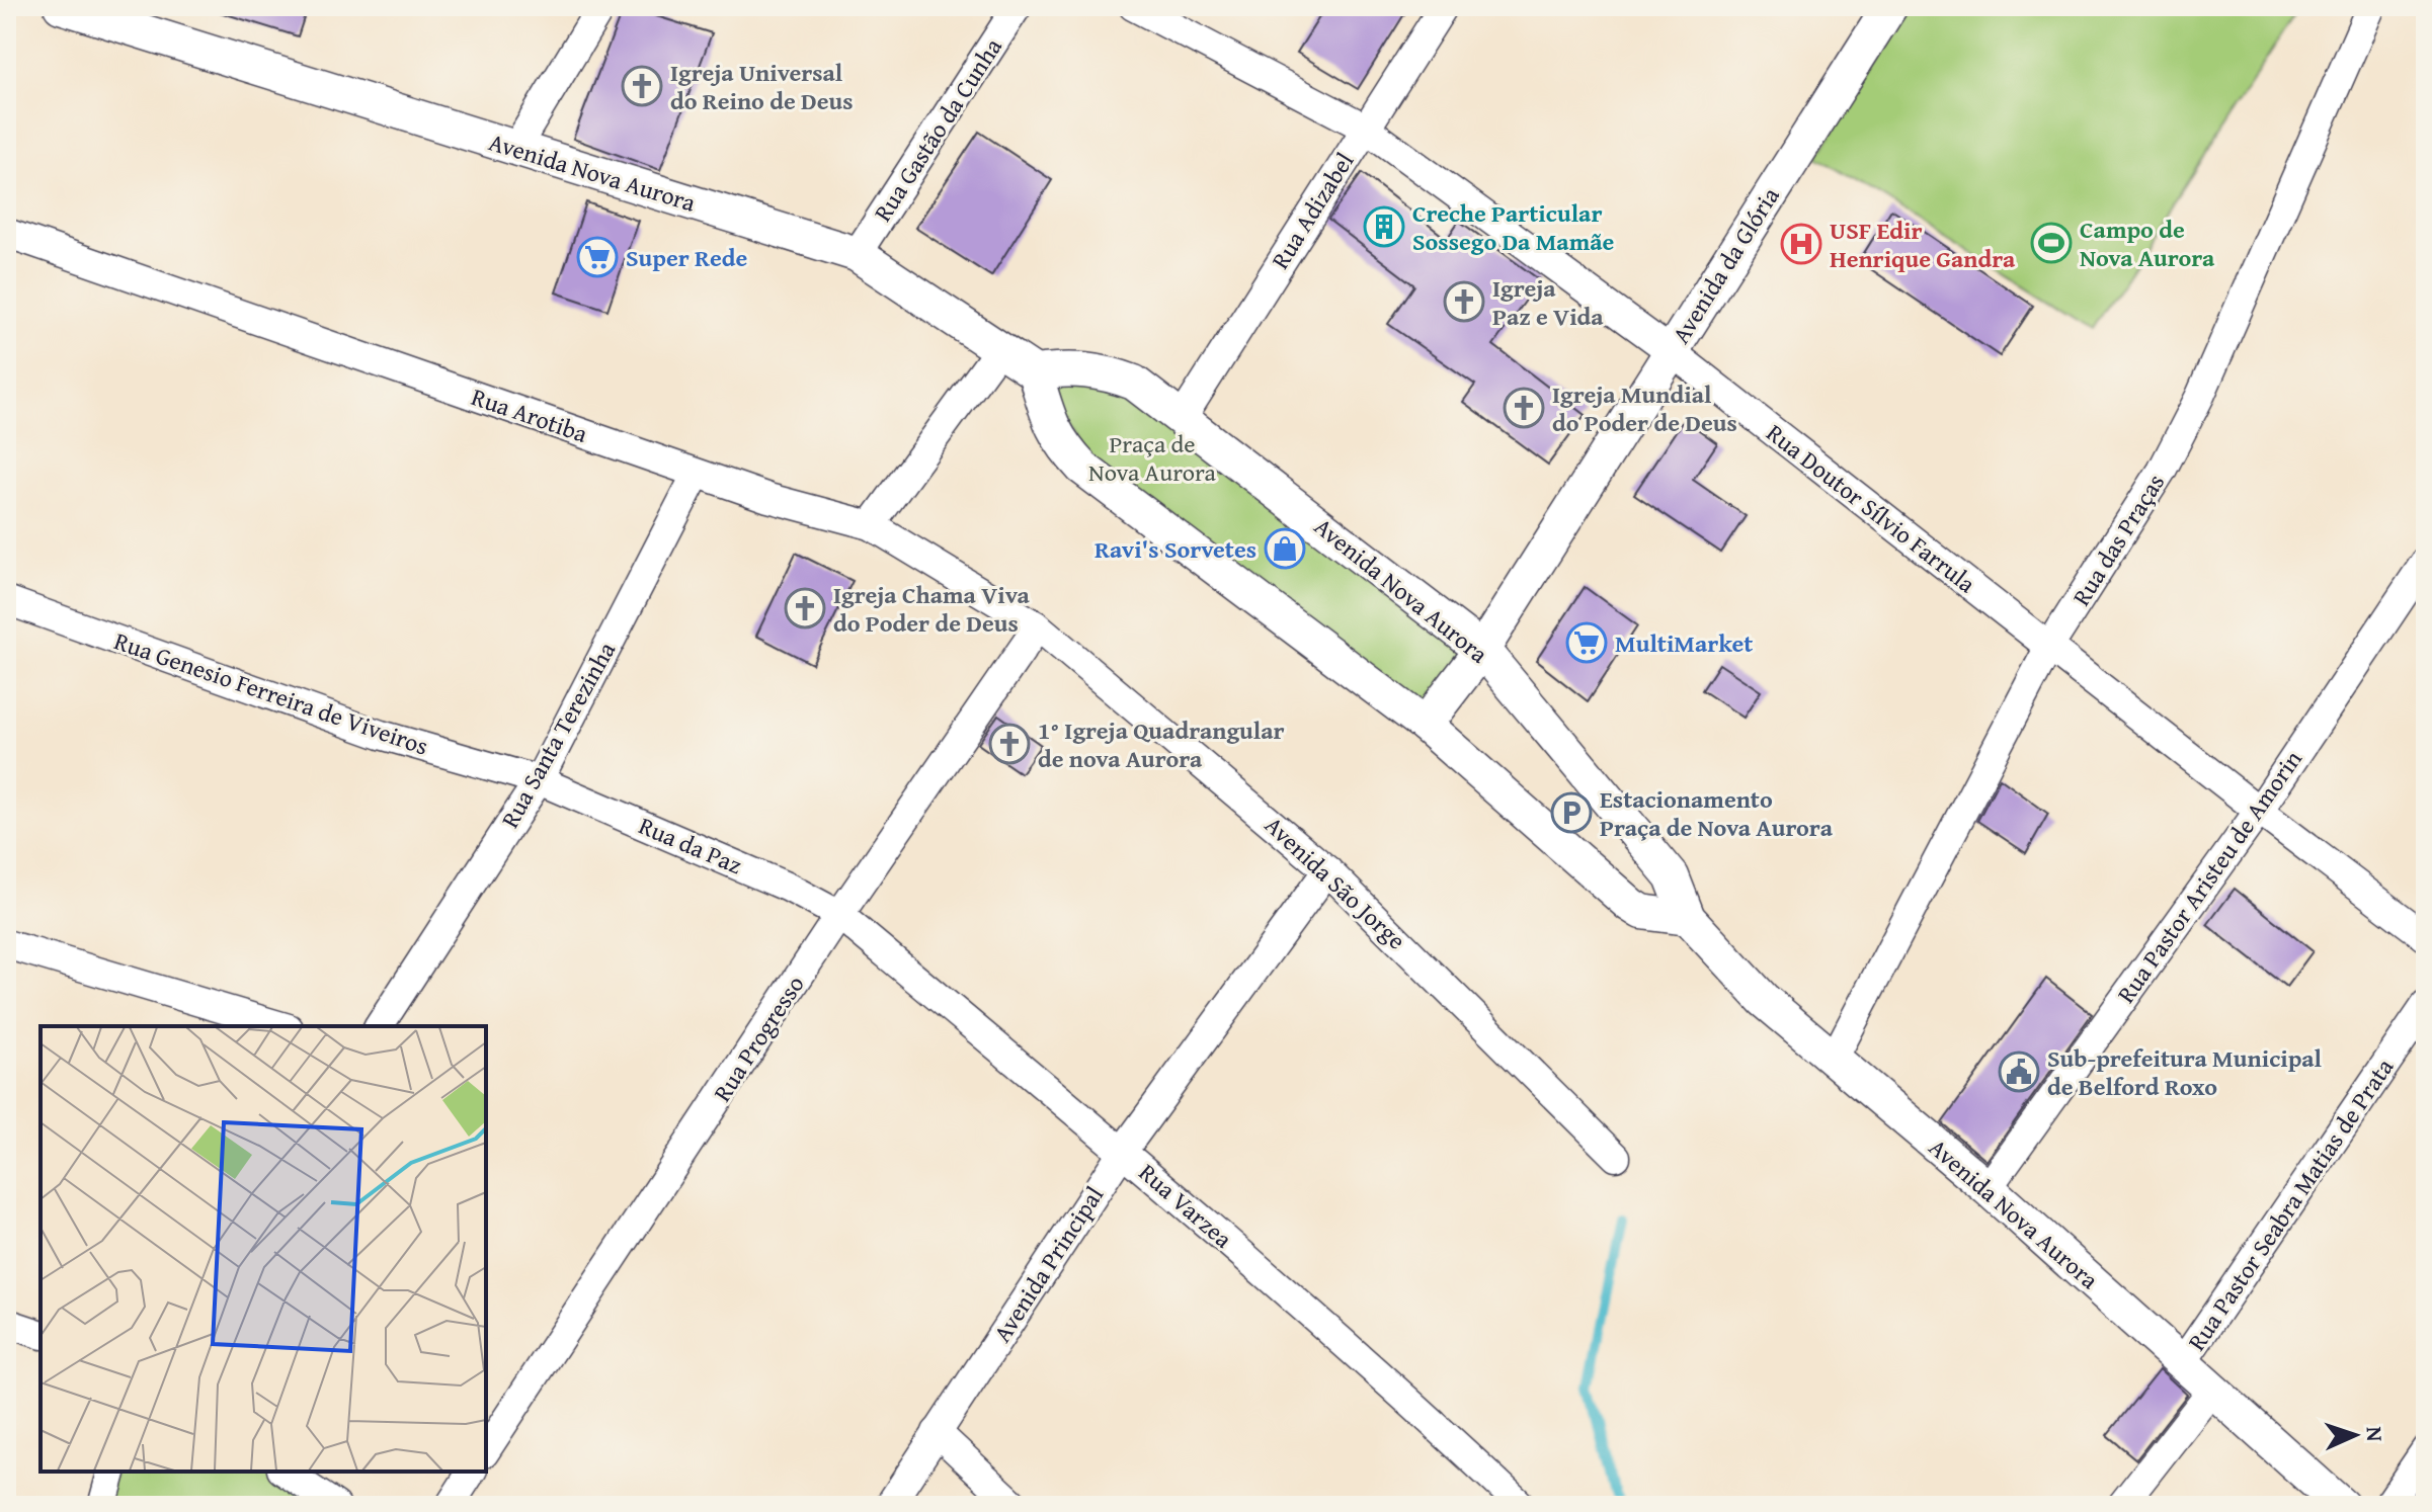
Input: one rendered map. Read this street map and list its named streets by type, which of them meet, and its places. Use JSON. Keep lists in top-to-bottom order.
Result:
{
  "streets": {
    "street": [
      "Rua Gastão da Cunha",
      "Avenida Nova Aurora",
      "Rua Adizabel",
      "Avenida da Glória",
      "Rua Arotiba",
      "Rua Doutor Sílvio Farrula",
      "Rua das Praças",
      "Rua Genesio Ferreira de Viveiros",
      "Rua Santa Terezinha",
      "Rua da Paz",
      "Rua Pastor Aristeu de Amorin",
      "Avenida São Jorge",
      "Rua Progresso",
      "Rua Pastor Seabra Matias de Prata",
      "Rua Varzea",
      "Avenida Principal"
    ]
  },
  "crossings": [
    ["Rua Gastão da Cunha", "Avenida Nova Aurora"],
    ["Avenida Nova Aurora", "Rua Adizabel"],
    ["Avenida Nova Aurora", "Avenida da Glória"],
    ["Avenida Nova Aurora", "Rua das Praças"],
    ["Avenida Nova Aurora", "Rua Pastor Aristeu de Amorin"],
    ["Avenida Nova Aurora", "Rua Pastor Seabra Matias de Prata"],
    ["Rua Adizabel", "Rua Doutor Sílvio Farrula"],
    ["Avenida da Glória", "Rua Doutor Sílvio Farrula"],
    ["Rua Arotiba", "Rua Santa Terezinha"],
    ["Rua Arotiba", "Avenida São Jorge"],
    ["Rua Arotiba", "Rua Progresso"],
    ["Rua Doutor Sílvio Farrula", "Rua das Praças"],
    ["Rua Doutor Sílvio Farrula", "Rua Pastor Aristeu de Amorin"],
    ["Rua Genesio Ferreira de Viveiros", "Rua Santa Terezinha"],
    ["Rua Genesio Ferreira de Viveiros", "Rua da Paz"],
    ["Rua Santa Terezinha", "Rua da Paz"],
    ["Rua da Paz", "Rua Progresso"],
    ["Rua da Paz", "Rua Varzea"],
    ["Avenida São Jorge", "Rua Progresso"],
    ["Avenida São Jorge", "Avenida Principal"],
    ["Rua Progresso", "Rua Varzea"],
    ["Rua Varzea", "Avenida Principal"]
  ],
  "parks": ["Praça de Nova Aurora"],
  "places": {
    "church": [
      "Igreja Universal do Reino de Deus",
      "Igreja Paz e Vida",
      "Igreja Mundial do Poder de Deus",
      "Igreja Chama Viva do Poder de Deus",
      "1° Igreja Quadrangular de nova Aurora"
    ],
    "building": ["Creche Particular Sossego Da Mamãe"],
    "sports": ["Campo de Nova Aurora"],
    "hospital": ["USF Edir Henrique Gandra"],
    "supermarket": ["Super Rede", "MultiMarket"],
    "shop": ["Ravi's Sorvetes"],
    "parking": ["Estacionamento Praça de Nova Aurora"],
    "public building": ["Sub-prefeitura Municipal de Belford Roxo"]
  },
  "north": "right"
}
